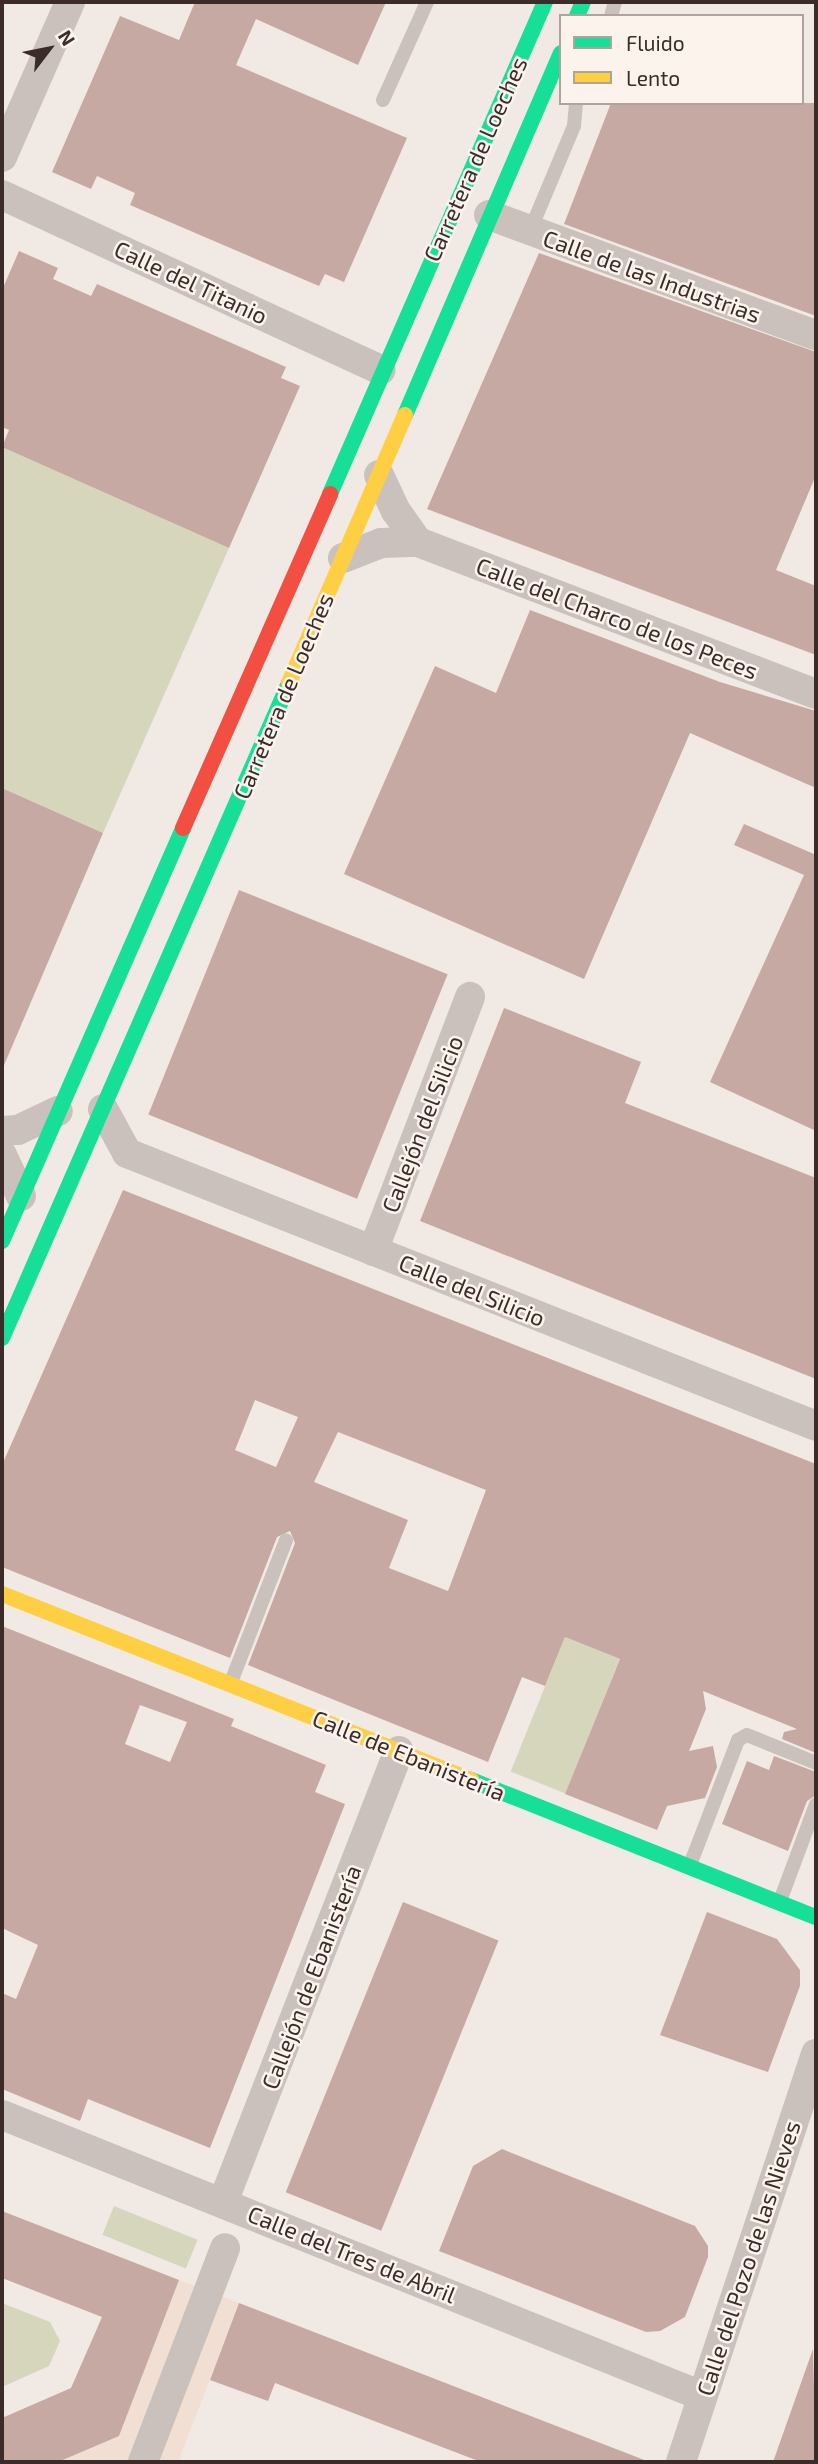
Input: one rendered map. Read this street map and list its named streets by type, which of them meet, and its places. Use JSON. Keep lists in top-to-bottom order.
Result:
{
  "streets": {
    "main road": ["Carretera de Loeches", "Calle de Ebanistería"],
    "street": [
      "Calle de las Industrias",
      "Calle del Titanio",
      "Calle del Charco de los Peces",
      "Callejón del Silicio",
      "Calle del Silicio",
      "Callejón de Ebanistería",
      "Calle del Tres de Abril",
      "Calle del Pozo de las Nieves"
    ]
  },
  "crossings": [
    ["Carretera de Loeches", "Calle de las Industrias"],
    ["Carretera de Loeches", "Calle del Titanio"],
    ["Carretera de Loeches", "Calle del Charco de los Peces"],
    ["Callejón del Silicio", "Calle del Silicio"],
    ["Calle de Ebanistería", "Callejón de Ebanistería"],
    ["Callejón de Ebanistería", "Calle del Tres de Abril"],
    ["Calle del Tres de Abril", "Calle del Pozo de las Nieves"]
  ],
  "legend": ["Fluido", "Lento"],
  "north": "top right"
}
